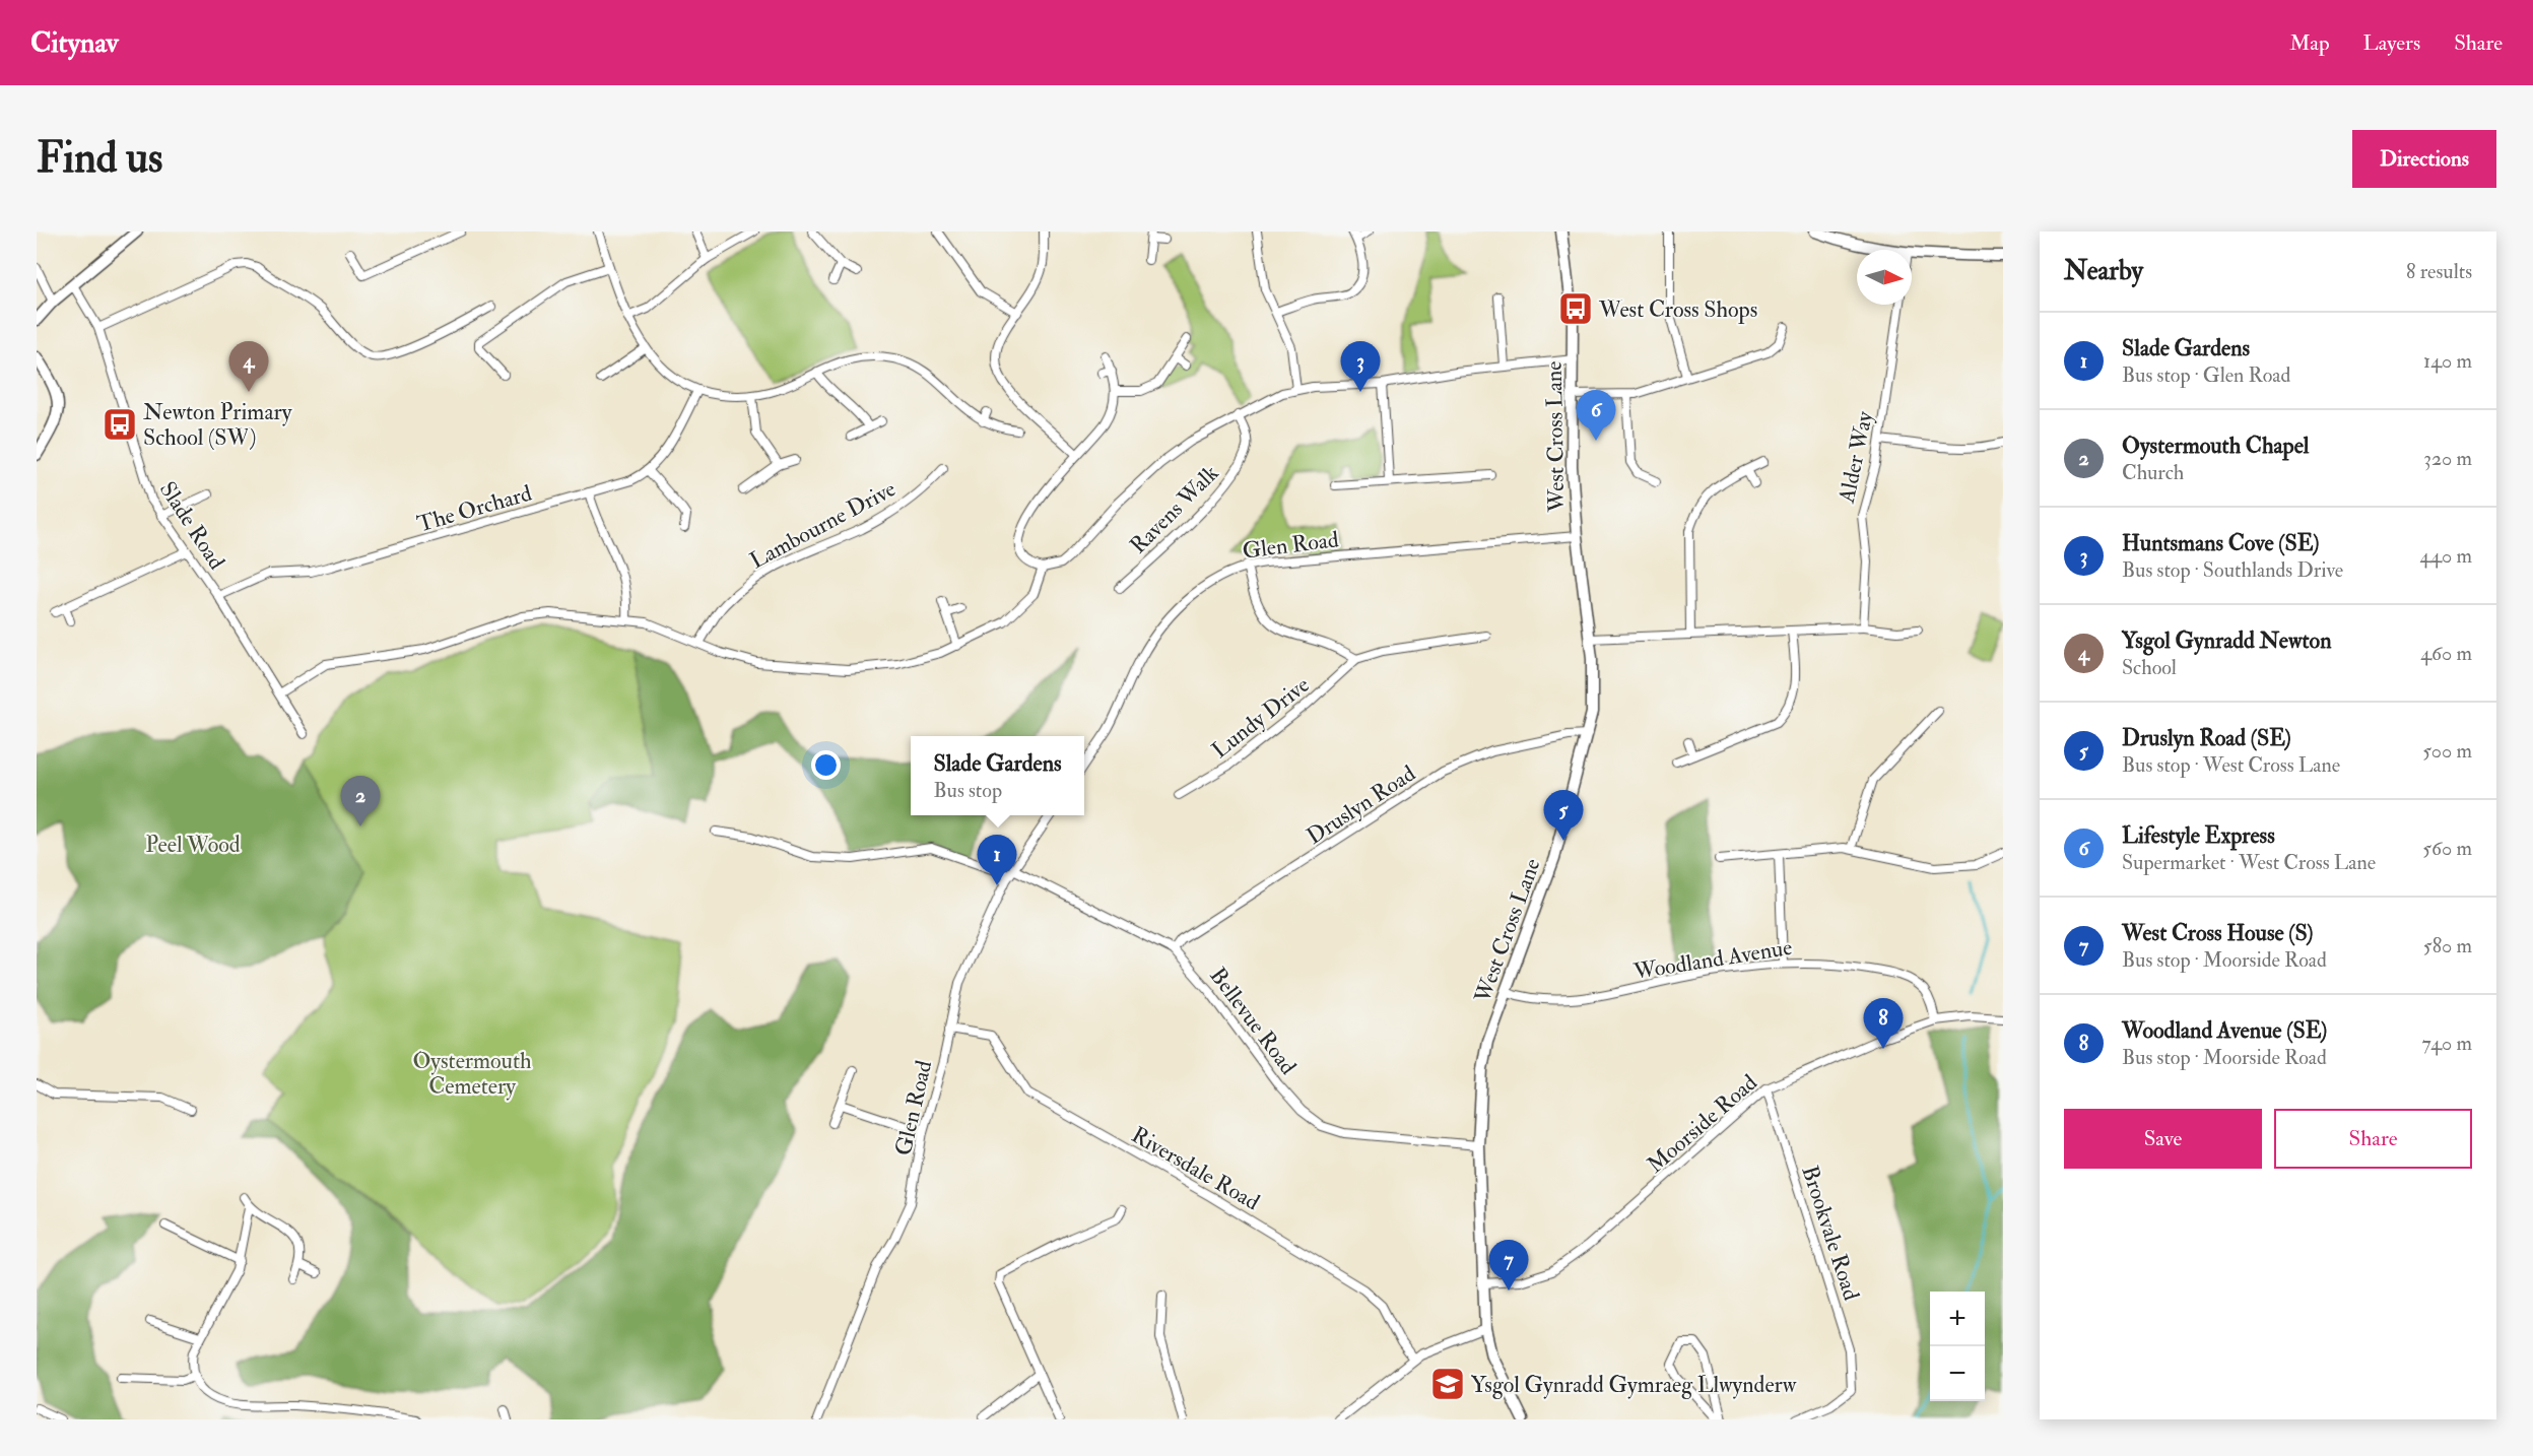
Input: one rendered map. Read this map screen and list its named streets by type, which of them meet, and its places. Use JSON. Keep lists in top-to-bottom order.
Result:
{
  "streets": {
    "street": [
      "West Cross Lane",
      "Alder Way",
      "The Orchard",
      "Ravens Walk",
      "Lambourne Drive",
      "Slade Road",
      "Glen Road",
      "Lundy Drive",
      "Druslyn Road",
      "Woodland Avenue",
      "Bellevue Road",
      "Moorside Road",
      "Riversdale Road",
      "Brookvale Road"
    ]
  },
  "crossings": [
    ["West Cross Lane", "Glen Road"],
    ["West Cross Lane", "Druslyn Road"],
    ["West Cross Lane", "Woodland Avenue"],
    ["West Cross Lane", "Bellevue Road"],
    ["West Cross Lane", "Moorside Road"],
    ["The Orchard", "Slade Road"],
    ["Glen Road", "Bellevue Road"],
    ["Glen Road", "Riversdale Road"],
    ["Druslyn Road", "Bellevue Road"],
    ["Woodland Avenue", "Moorside Road"],
    ["Moorside Road", "Brookvale Road"]
  ],
  "parks": ["Peel Wood", "Oystermouth Cemetery"],
  "places": {
    "bus stop": ["West Cross Shops", "Newton Primary School (SW)"],
    "school or university": ["Ysgol Gynradd Gymraeg Llwynderw"]
  },
  "north": "right",
  "page": {
    "header": "Citynav",
    "nav": ["Map", "Layers", "Share"],
    "buttons": [
      "Directions",
      ["Save", "Share"]
    ],
    "title": "Find us",
    "heading": ["Nearby", "8 results"],
    "list": [
      {
        "mark": "1",
        "name": "Slade Gardens",
        "note": "Bus stop · Glen Road",
        "value": "140 m"
      },
      {
        "mark": "2",
        "name": "Oystermouth Chapel",
        "note": "Church",
        "value": "320 m"
      },
      {
        "mark": "3",
        "name": "Huntsmans Cove (SE)",
        "note": "Bus stop · Southlands Drive",
        "value": "440 m"
      },
      {
        "mark": "4",
        "name": "Ysgol Gynradd Newton",
        "note": "School",
        "value": "460 m"
      },
      {
        "mark": "5",
        "name": "Druslyn Road (SE)",
        "note": "Bus stop · West Cross Lane",
        "value": "500 m"
      },
      {
        "mark": "6",
        "name": "Lifestyle Express",
        "note": "Supermarket · West Cross Lane",
        "value": "560 m"
      },
      {
        "mark": "7",
        "name": "West Cross House (S)",
        "note": "Bus stop · Moorside Road",
        "value": "580 m"
      },
      {
        "mark": "8",
        "name": "Woodland Avenue (SE)",
        "note": "Bus stop · Moorside Road",
        "value": "740 m"
      }
    ],
    "pins": [
      "3",
      "4",
      "6",
      "2",
      "5",
      "1",
      "8",
      "7"
    ],
    "popup": ["Slade Gardens", "Bus stop"],
    "map_buttons": ["+", "−"]
  }
}
